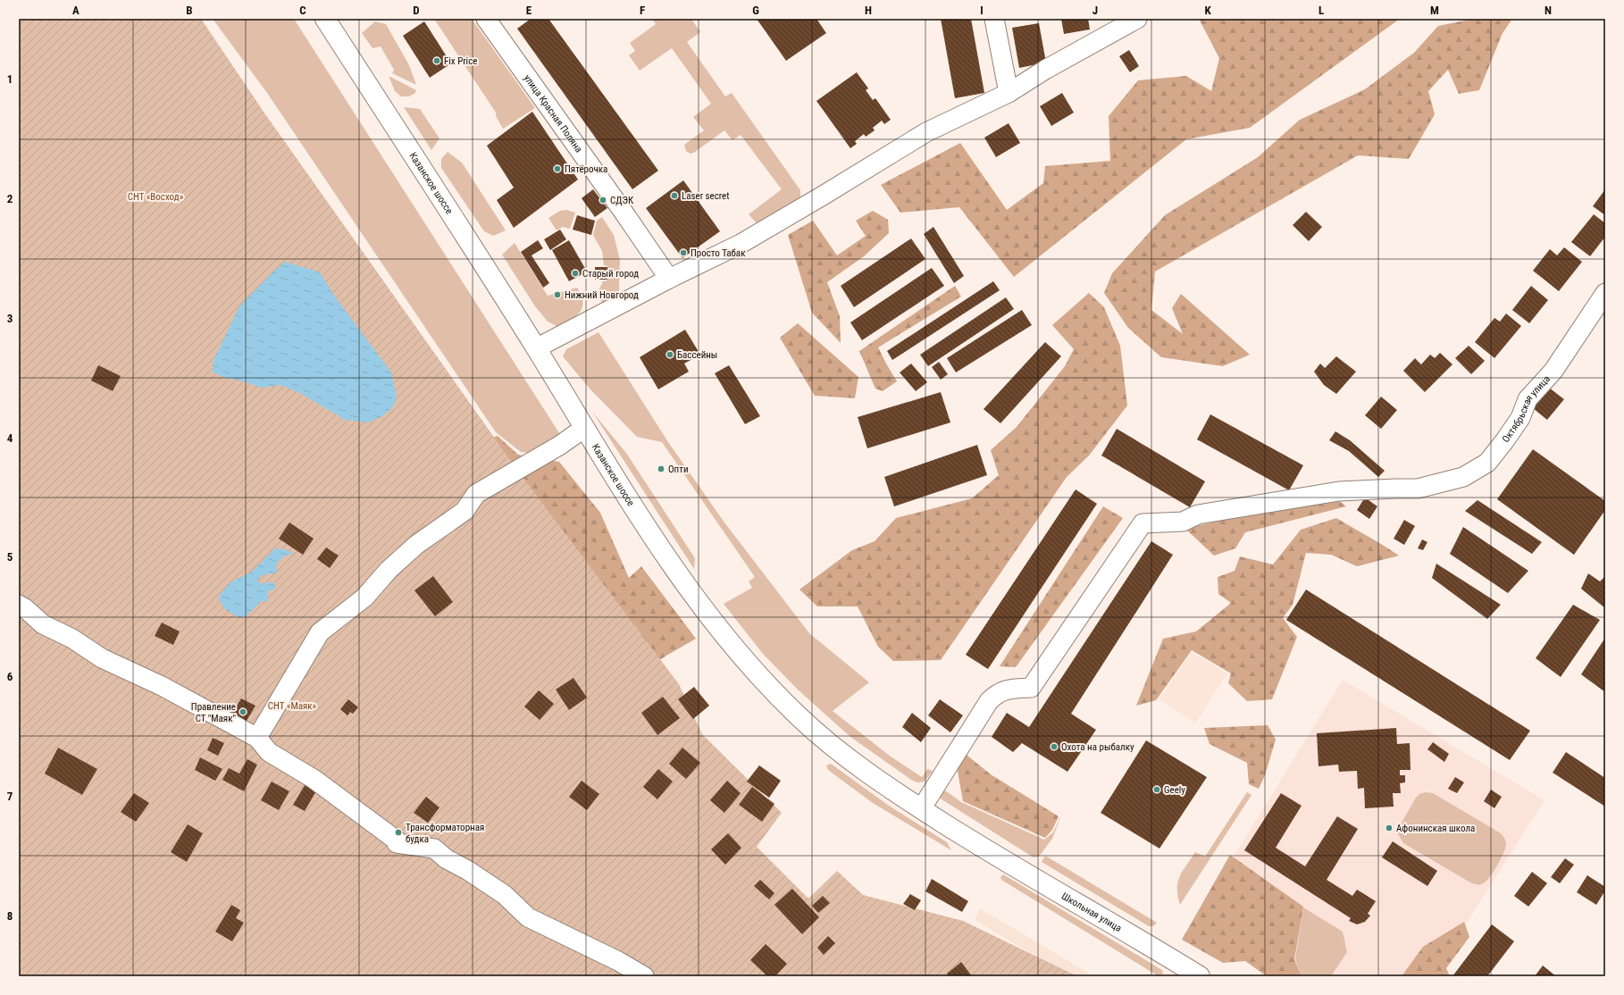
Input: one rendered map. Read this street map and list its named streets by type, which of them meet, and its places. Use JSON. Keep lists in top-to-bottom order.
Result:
{
  "streets": {
    "main road": ["Казанское шоссе", "Школьная улица"],
    "street": ["улица Красная Поляна", "Октябрьская улица"]
  },
  "crossings": [
    ["Казанское шоссе", "Октябрьская улица"],
    ["Казанское шоссе", "Школьная улица"],
    ["Октябрьская улица", "Школьная улица"]
  ],
  "parks": ["СНТ «Восход»", "СНТ «Маяк»"],
  "places": [
    "Fix Price",
    "Пятёрочка",
    "Laser secret",
    "СДЭК",
    "Просто Табак",
    "Старый город",
    "Нижний Новгород",
    "Бассейны",
    "Опти",
    "Правление СТ \"Маяк\"",
    "Охота на рыбалку",
    "Geely",
    "Афонинская школа",
    "Трансформаторная будка"
  ],
  "grid": {
    "columns": [
      "A",
      "B",
      "C",
      "D",
      "E",
      "F",
      "G",
      "H",
      "I",
      "J",
      "K",
      "L",
      "M",
      "N"
    ],
    "rows": [
      "1",
      "2",
      "3",
      "4",
      "5",
      "6",
      "7",
      "8"
    ]
  }
}
